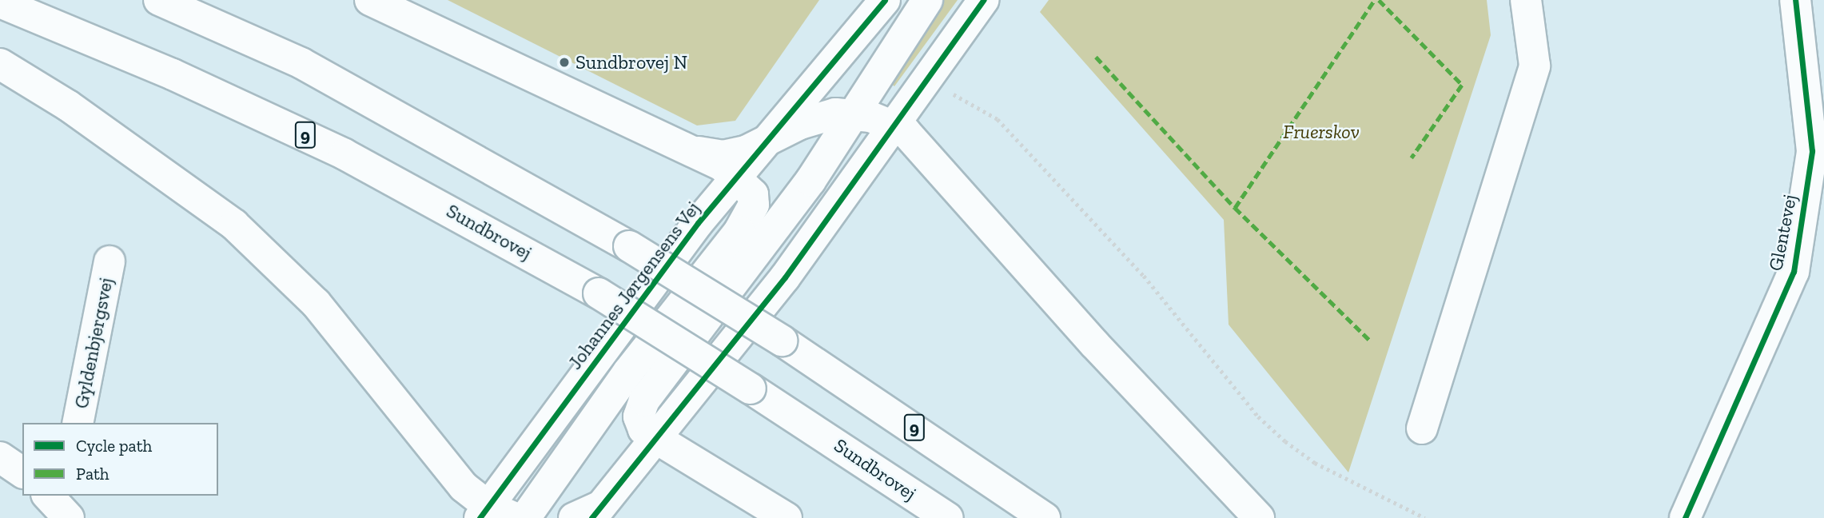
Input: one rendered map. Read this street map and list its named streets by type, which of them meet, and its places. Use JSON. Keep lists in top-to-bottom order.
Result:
{
  "streets": {
    "main road": [
      "9",
      "Sundbrovej",
      "Glentevej",
      "Johannes Jørgensens Vej",
      "Gyldenbjergsvej"
    ]
  },
  "parks": ["Fruerskov"],
  "places": ["Sundbrovej N"],
  "legend": ["Cycle path", "Path"]
}
